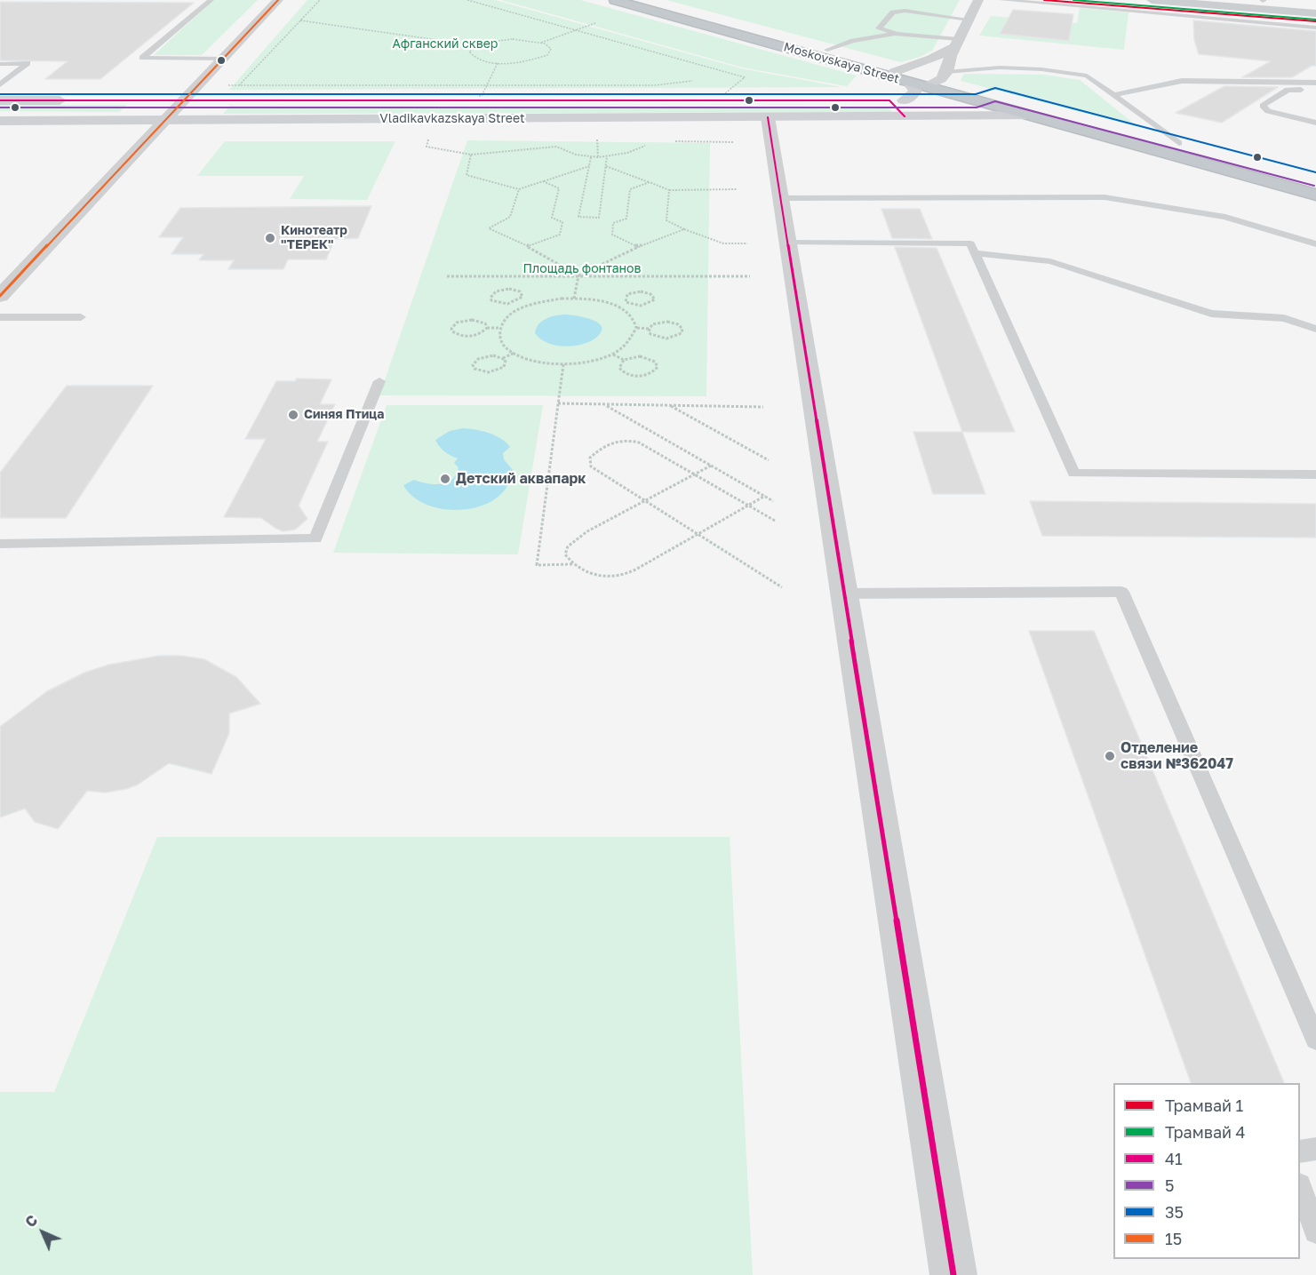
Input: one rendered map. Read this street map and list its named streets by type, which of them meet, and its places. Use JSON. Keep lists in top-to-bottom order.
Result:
{
  "streets": {
    "highway": ["Moskovskaya Street"],
    "main road": ["Vladikavkazskaya Street"]
  },
  "crossings": [
    ["Moskovskaya Street", "Vladikavkazskaya Street"]
  ],
  "parks": ["Афганский сквер", "Площадь фонтанов"],
  "places": [
    "Кинотеатр \"ТЕРЕК\"",
    "Синяя Птица",
    "Детский аквапарк",
    "Отделение связи №362047"
  ],
  "lines": [
    "tram line 1",
    "tram line 4",
    "transit line 15",
    "transit line 35",
    "transit line 41",
    "transit line 5"
  ],
  "legend": [
    "Трамвай 1",
    "Трамвай 4",
    "41",
    "5",
    "35",
    "15"
  ],
  "north": "top left"
}
